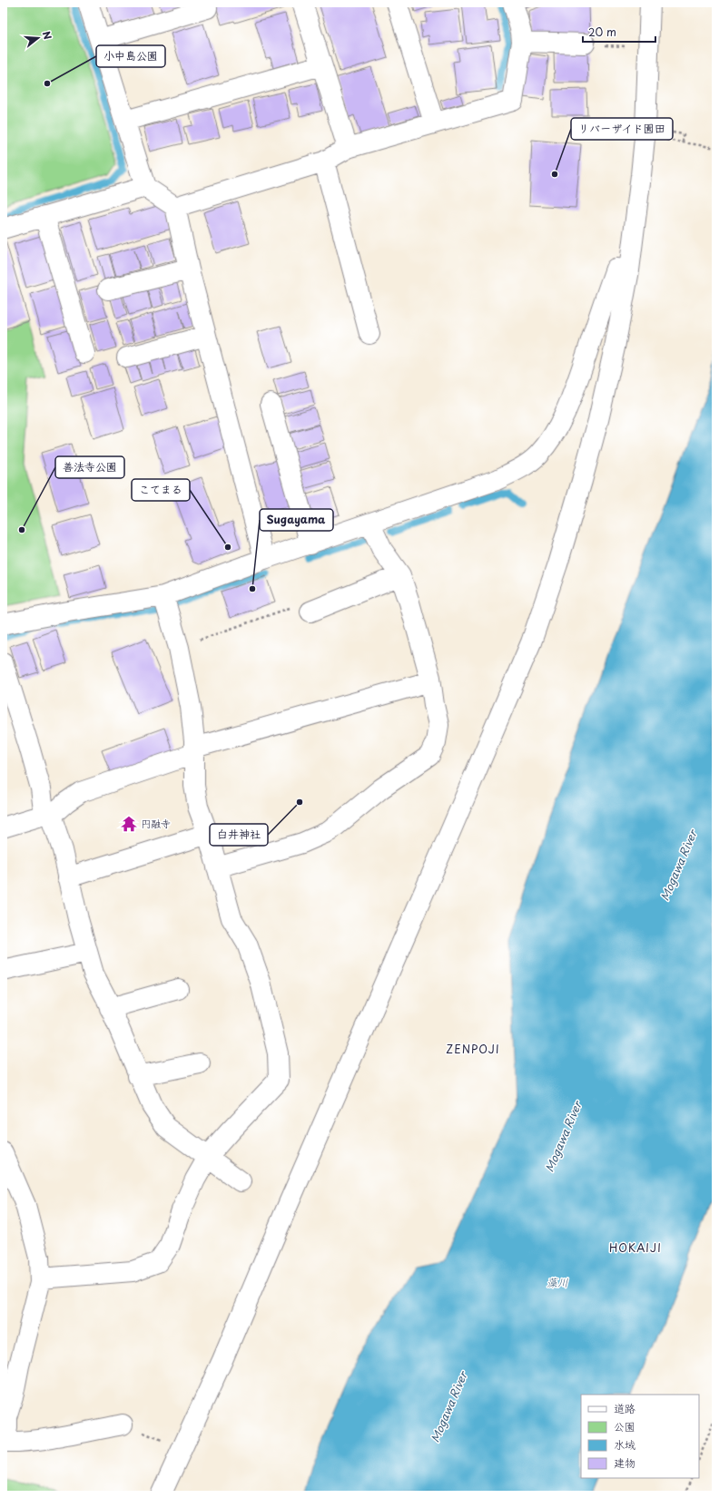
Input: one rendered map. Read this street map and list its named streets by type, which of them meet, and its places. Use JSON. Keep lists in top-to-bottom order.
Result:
{
  "districts": ["ZENPOJI", "HOKAIJI"],
  "water": ["Mogawa River", "藻川"],
  "places": {
    "other": [
      "小中島公園",
      "リバーザイド園田",
      "善法寺公園",
      "こてまる",
      "Sugayama",
      "白井神社"
    ],
    "temple": ["円融寺"]
  },
  "legend": [
    "道路",
    "公園",
    "水域",
    "建物"
  ],
  "scale_bar": "20 m",
  "north": "right"
}
